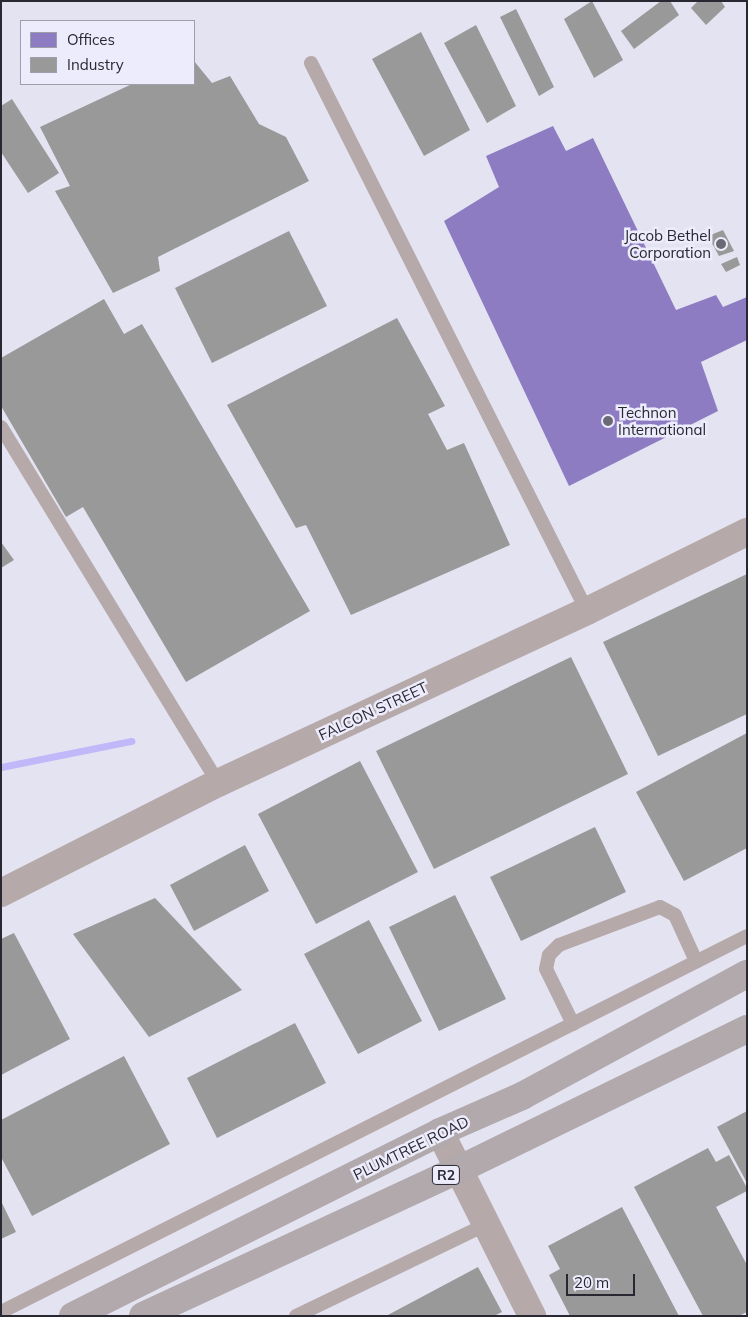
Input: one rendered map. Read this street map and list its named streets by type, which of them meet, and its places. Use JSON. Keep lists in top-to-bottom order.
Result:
{
  "streets": {
    "highway": ["PLUMTREE ROAD", "R2"],
    "street": ["FALCON STREET"]
  },
  "places": ["Jacob Bethel Corporation", "Technon International"],
  "legend": ["Offices", "Industry"],
  "scale_bar": "20 m"
}
